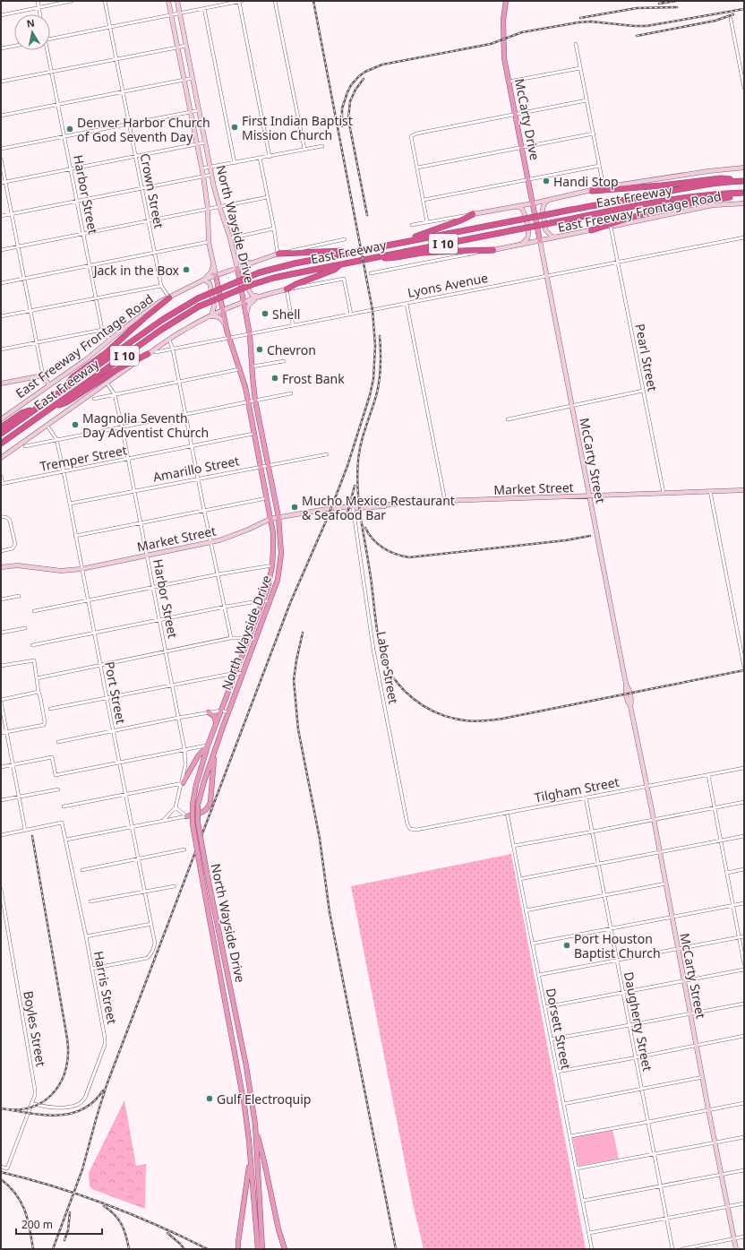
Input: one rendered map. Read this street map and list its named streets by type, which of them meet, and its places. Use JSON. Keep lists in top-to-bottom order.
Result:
{
  "streets": {
    "highway": ["East Freeway", "I 10"],
    "main road": [
      "McCarty Drive",
      "East Freeway Frontage Road",
      "North Wayside Drive",
      "McCarty Street",
      "Market Street"
    ],
    "street": [
      "Crown Street",
      "Harbor Street",
      "Lyons Avenue",
      "Pearl Street",
      "Tremper Street",
      "Amarillo Street",
      "Labco Street",
      "Port Street",
      "Tilgham Street",
      "Harris Street",
      "Daugherty Street",
      "Boyles Street",
      "Dorsett Street"
    ]
  },
  "crossings": [
    ["McCarty Drive", "East Freeway Frontage Road"],
    ["McCarty Drive", "McCarty Street"],
    ["Crown Street", "East Freeway Frontage Road"],
    ["Harbor Street", "East Freeway Frontage Road"],
    ["Harbor Street", "Tremper Street"],
    ["Harbor Street", "Amarillo Street"],
    ["Harbor Street", "Market Street"],
    ["East Freeway Frontage Road", "North Wayside Drive"],
    ["East Freeway Frontage Road", "Pearl Street"],
    ["East Freeway Frontage Road", "McCarty Street"],
    ["North Wayside Drive", "Lyons Avenue"],
    ["North Wayside Drive", "Tremper Street"],
    ["North Wayside Drive", "Amarillo Street"],
    ["North Wayside Drive", "Market Street"],
    ["Lyons Avenue", "Pearl Street"],
    ["Lyons Avenue", "McCarty Street"],
    ["Pearl Street", "Market Street"],
    ["Tremper Street", "Port Street"],
    ["McCarty Street", "Market Street"],
    ["McCarty Street", "Tilgham Street"],
    ["Amarillo Street", "Port Street"],
    ["Market Street", "Labco Street"],
    ["Market Street", "Port Street"],
    ["Labco Street", "Tilgham Street"],
    ["Port Street", "Harris Street"],
    ["Tilgham Street", "Daugherty Street"],
    ["Tilgham Street", "Dorsett Street"],
    ["Harris Street", "Boyles Street"]
  ],
  "places": [
    "First Indian Baptist Mission Church",
    "Denver Harbor Church of God Seventh Day",
    "Handi Stop",
    "Jack in the Box",
    "Shell",
    "Chevron",
    "Frost Bank",
    "Magnolia Seventh Day Adventist Church",
    "Mucho Mexico Restaurant & Seafood Bar",
    "Port Houston Baptist Church",
    "Gulf Electroquip"
  ],
  "scale_bar": "200 m",
  "north": "top"
}
